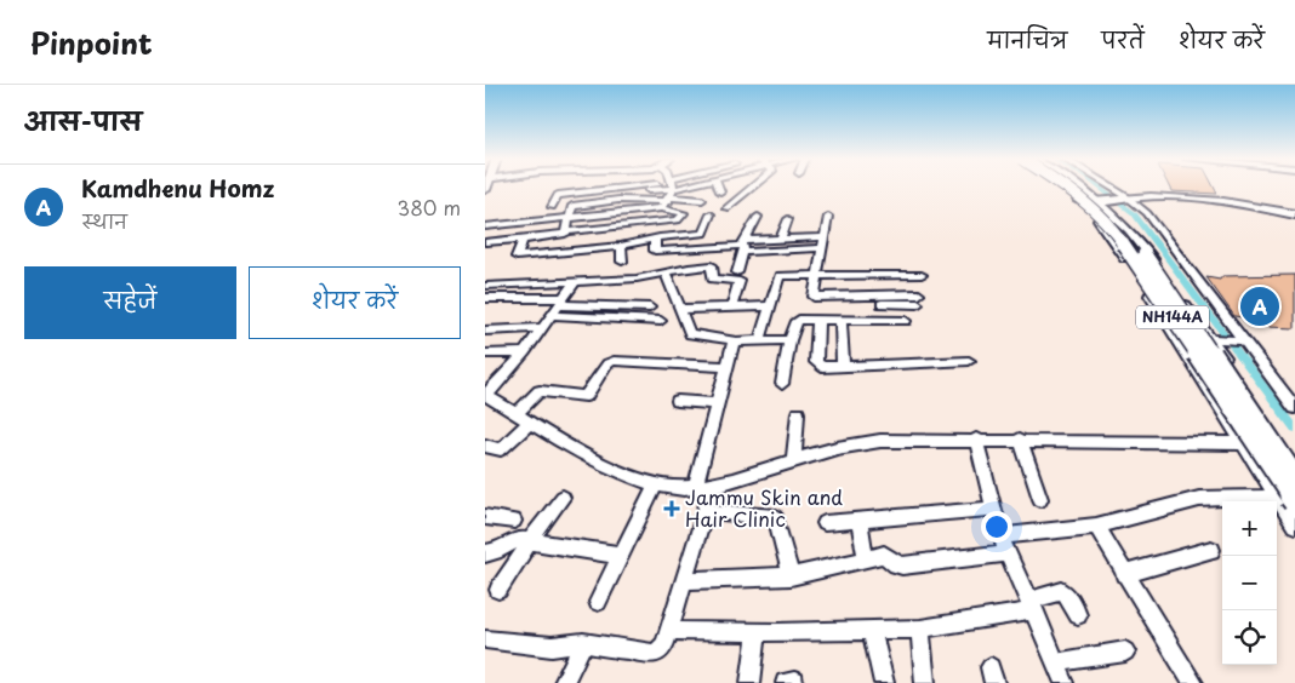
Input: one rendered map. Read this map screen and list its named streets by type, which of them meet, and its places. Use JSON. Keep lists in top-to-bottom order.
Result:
{
  "streets": {
    "highway": ["NH144A"]
  },
  "places": {
    "health": ["Jammu Skin and Hair Clinic"]
  },
  "page": {
    "header": "Pinpoint",
    "nav": ["मानचित्र", "परतें", "शेयर करें"],
    "heading": "आस-पास",
    "list": [
      {
        "mark": "A",
        "name": "Kamdhenu Homz",
        "note": "स्थान",
        "value": "380 m"
      }
    ],
    "buttons": ["सहेजें", "शेयर करें"],
    "pins": "A",
    "map_buttons": ["+", "−"]
  }
}
